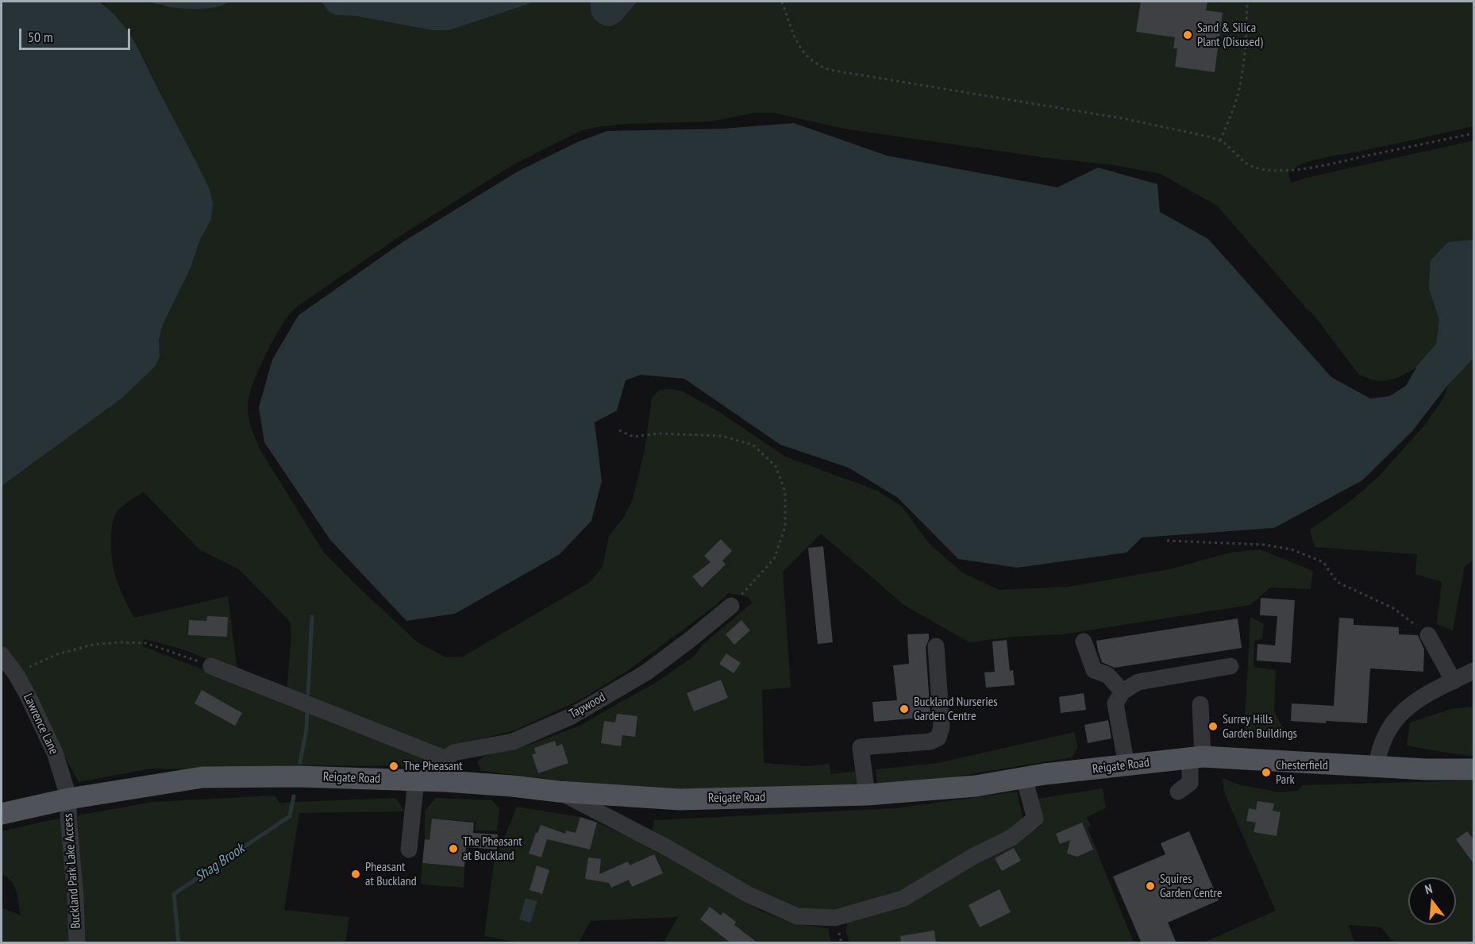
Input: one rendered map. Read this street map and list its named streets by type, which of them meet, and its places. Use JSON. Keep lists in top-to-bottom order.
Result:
{
  "streets": {
    "main road": ["Reigate Road"],
    "street": ["Tapwood", "Lawrence Lane", "Buckland Park Lake Access"]
  },
  "crossings": [
    ["Lawrence Lane", "Reigate Road"],
    ["Lawrence Lane", "Buckland Park Lake Access"],
    ["Reigate Road", "Buckland Park Lake Access"]
  ],
  "water": ["Shag Brook"],
  "places": [
    "Sand & Silica Plant (Disused)",
    "Buckland Nurseries Garden Centre",
    "Surrey Hills Garden Buildings",
    "The Pheasant",
    "Chesterfield Park",
    "The Pheasant at Buckland",
    "Pheasant at Buckland",
    "Squires Garden Centre"
  ],
  "scale_bar": "50 m",
  "north": "top"
}
